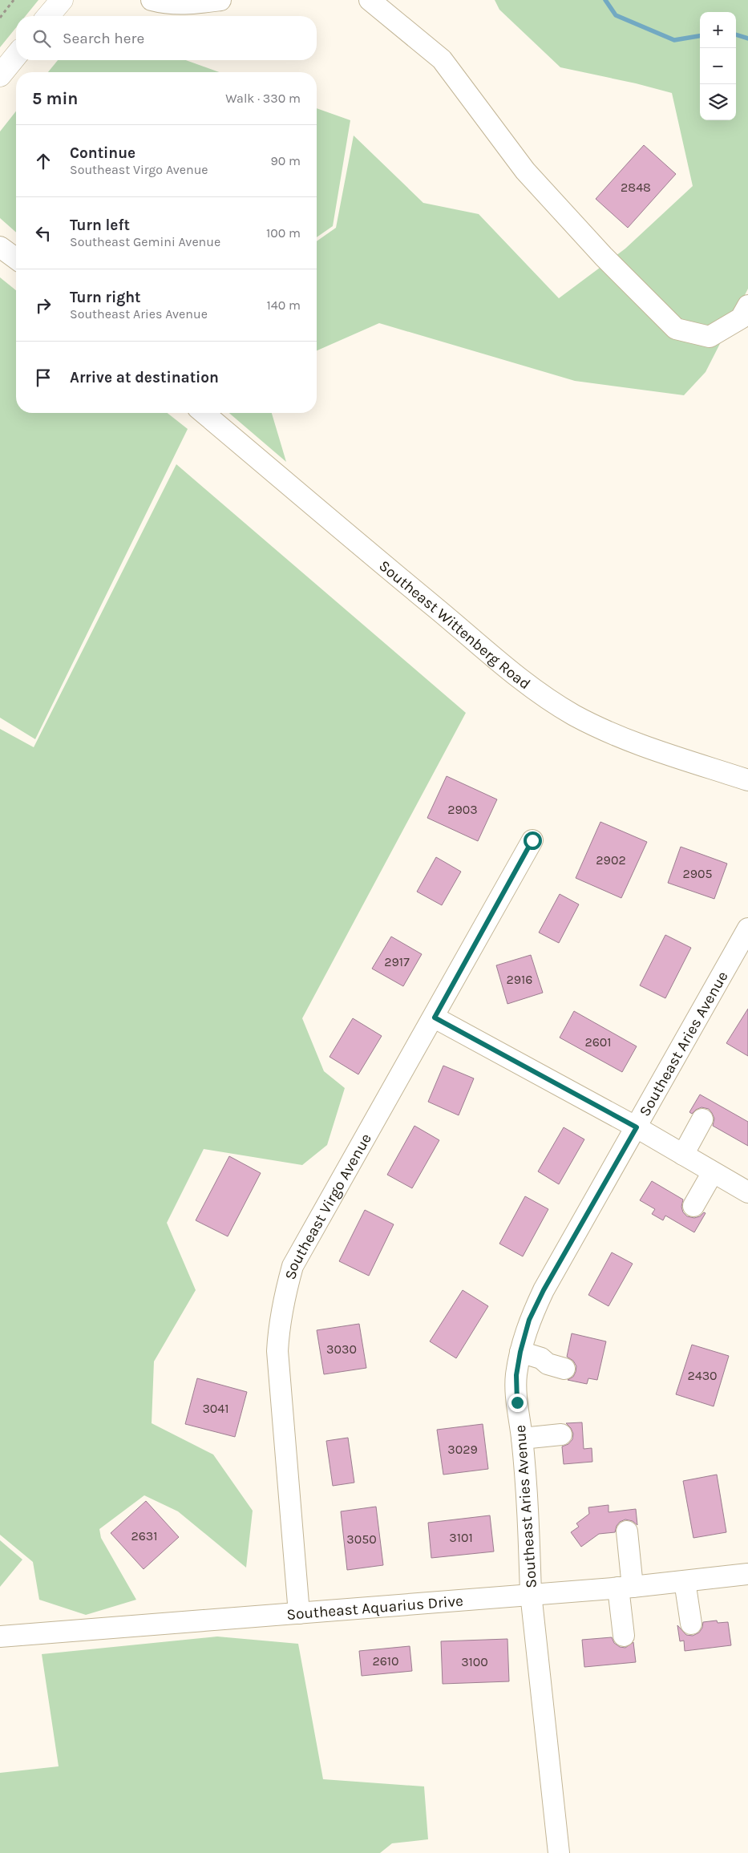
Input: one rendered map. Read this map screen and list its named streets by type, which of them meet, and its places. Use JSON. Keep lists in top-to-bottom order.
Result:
{
  "streets": {
    "street": [
      "Southeast Wittenberg Road",
      "Southeast Aries Avenue",
      "Southeast Virgo Avenue",
      "Southeast Aquarius Drive"
    ]
  },
  "crossings": [
    ["Southeast Aries Avenue", "Southeast Aquarius Drive"],
    ["Southeast Virgo Avenue", "Southeast Aquarius Drive"]
  ],
  "house_numbers": [
    "2848",
    "2903",
    "2902",
    "2905",
    "2917",
    "2916",
    "2601",
    "3030",
    "2430",
    "3041",
    "3029",
    "2631",
    "3101",
    "3050",
    "2610",
    "3100"
  ],
  "page": {
    "map_buttons": ["+", "−"],
    "search": "Search here",
    "heading": ["5 min", "Walk · 330 m"],
    "list": [
      ["Continue", "Southeast Virgo Avenue", "90 m"],
      ["Turn left", "Southeast Gemini Avenue", "100 m"],
      ["Turn right", "Southeast Aries Avenue", "140 m"],
      "Arrive at destination"
    ]
  }
}
